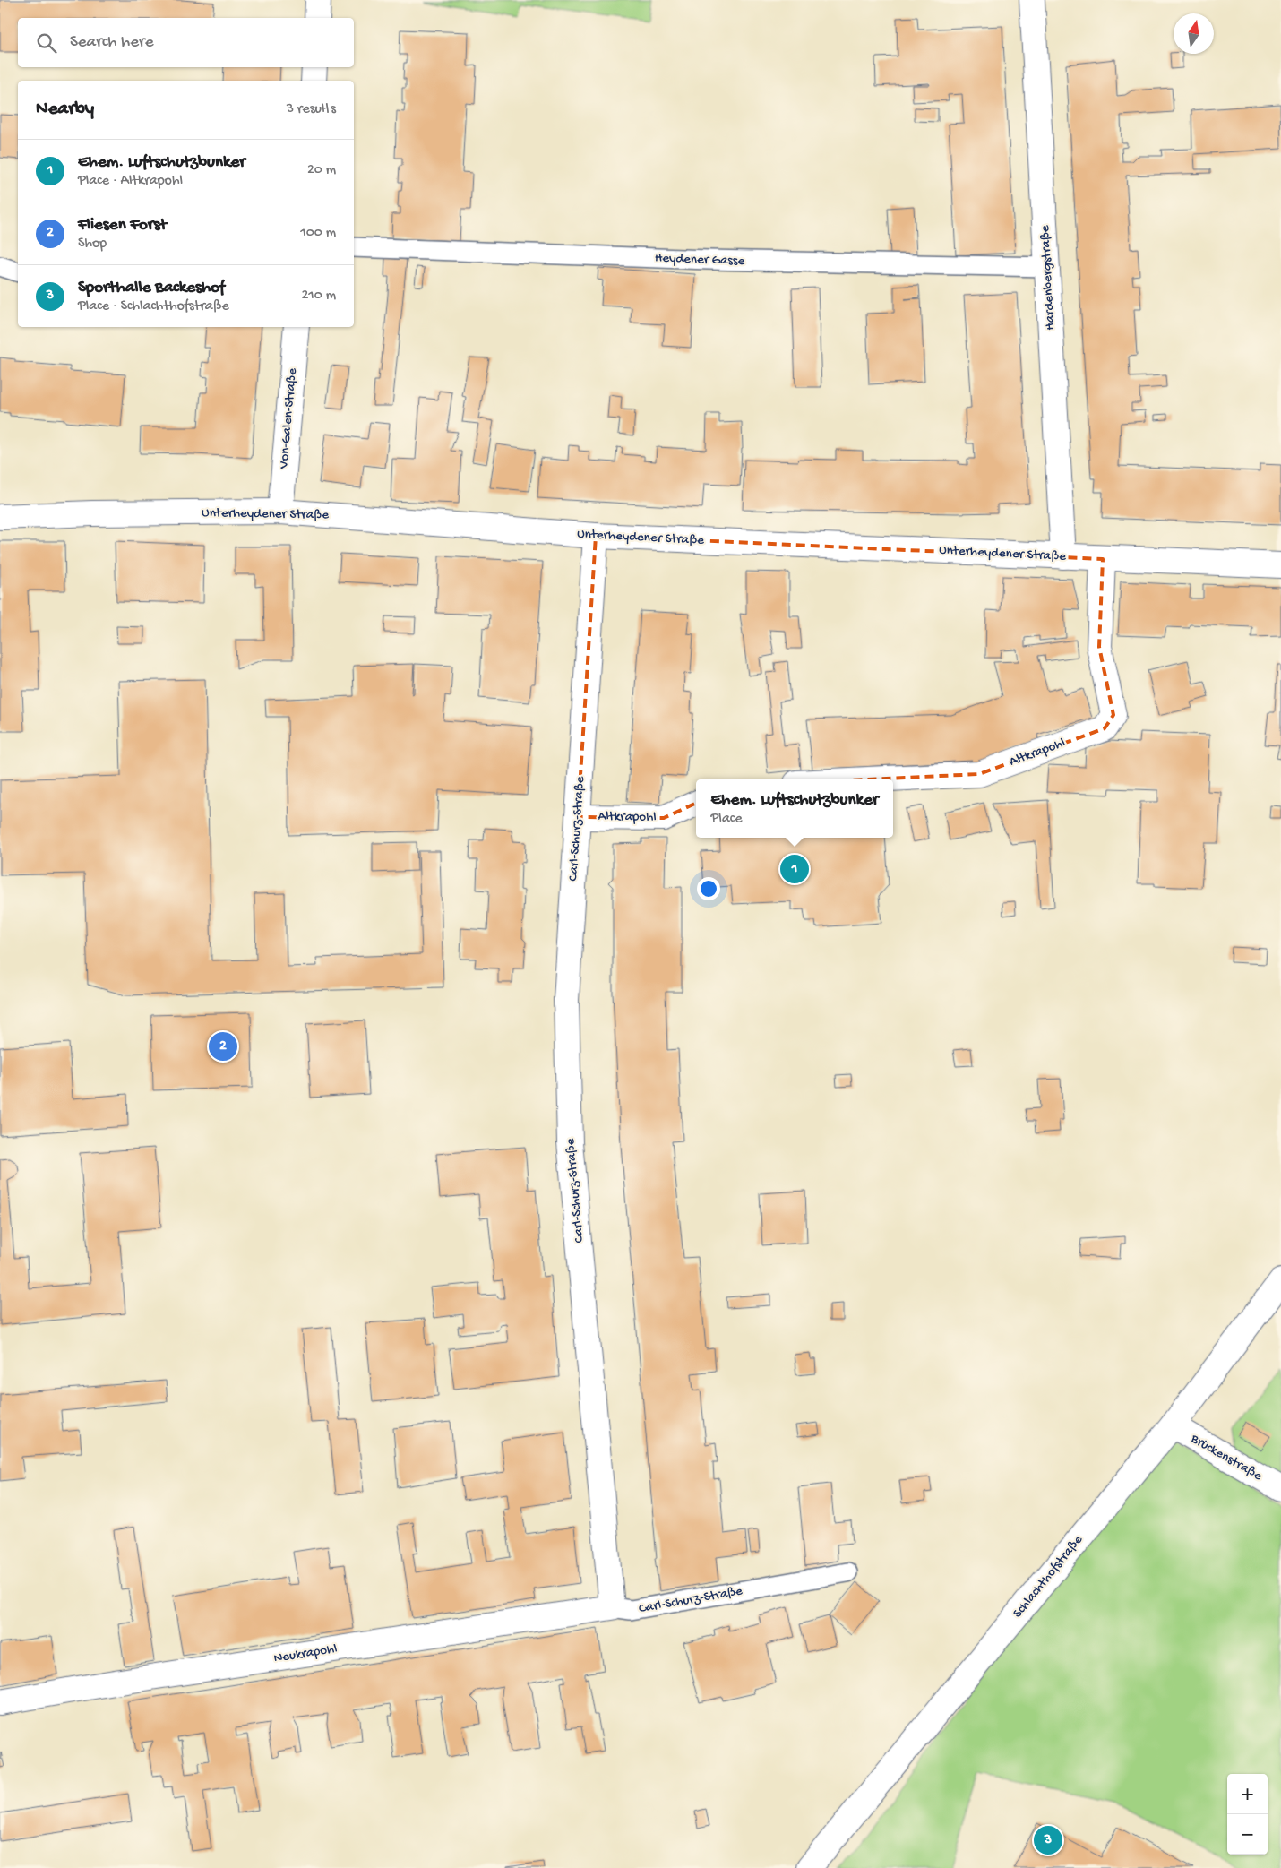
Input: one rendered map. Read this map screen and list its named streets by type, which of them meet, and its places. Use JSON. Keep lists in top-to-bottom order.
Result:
{
  "streets": {
    "street": [
      "Hardenbergstraße",
      "Von-Galen-Straße",
      "Unterheydener Straße",
      "Altkrapohl",
      "Carl-Schurz-Straße",
      "Brückenstraße",
      "Schlachthofstraße",
      "Neukrapohl"
    ],
    "lane": ["Heydener Gasse"]
  },
  "crossings": [
    ["Heydener Gasse", "Hardenbergstraße"],
    ["Hardenbergstraße", "Unterheydener Straße"],
    ["Von-Galen-Straße", "Unterheydener Straße"],
    ["Unterheydener Straße", "Altkrapohl"],
    ["Unterheydener Straße", "Carl-Schurz-Straße"],
    ["Altkrapohl", "Carl-Schurz-Straße"],
    ["Carl-Schurz-Straße", "Neukrapohl"],
    ["Brückenstraße", "Schlachthofstraße"]
  ],
  "north": "top",
  "page": {
    "search": "Search here",
    "heading": ["Nearby", "3 results"],
    "list": [
      {
        "mark": "1",
        "name": "Ehem. Luftschutzbunker",
        "note": "Place · Altkrapohl",
        "value": "20 m"
      },
      {
        "mark": "2",
        "name": "Fliesen Forst",
        "note": "Shop",
        "value": "100 m"
      },
      {
        "mark": "3",
        "name": "Sporthalle Backeshof",
        "note": "Place · Schlachthofstraße",
        "value": "210 m"
      }
    ],
    "popup": ["Ehem. Luftschutzbunker", "Place"],
    "pins": ["1", "2", "3"],
    "map_buttons": ["+", "−"]
  }
}
